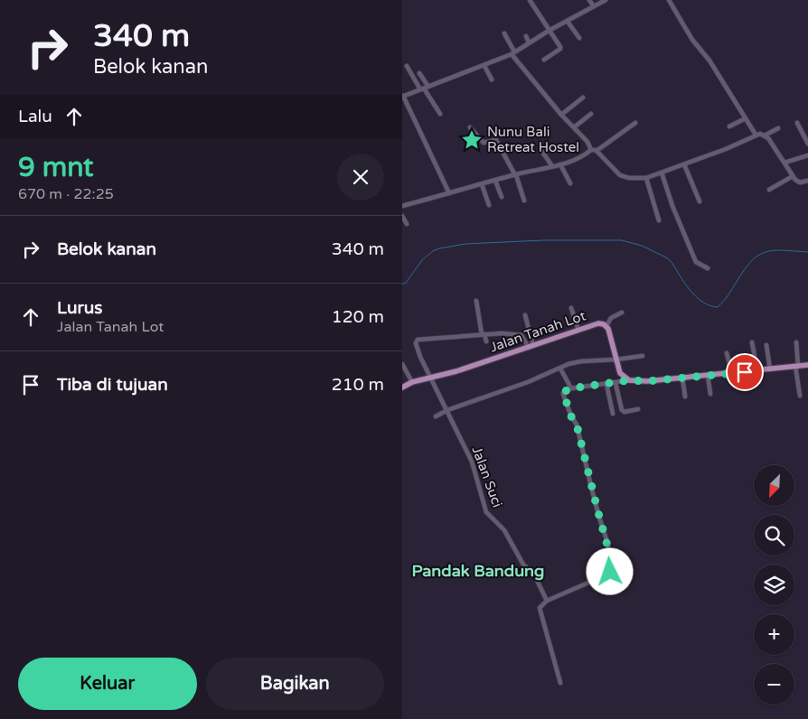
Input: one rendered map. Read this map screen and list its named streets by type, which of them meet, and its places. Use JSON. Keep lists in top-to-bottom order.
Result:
{
  "streets": {
    "main road": ["Jalan Tanah Lot"],
    "street": ["Jalan Suci"]
  },
  "crossings": [
    ["Jalan Tanah Lot", "Jalan Suci"]
  ],
  "districts": ["Pandak Bandung"],
  "places": {
    "place": ["Nunu Bali Retreat Hostel"]
  },
  "north": "bottom left",
  "page": {
    "turn": ["340 m", "Belok kanan"],
    "then": "Lalu",
    "heading": ["9 mnt", "670 m · 22:25"],
    "list": [
      {
        "name": "Belok kanan",
        "value": "340 m"
      },
      {
        "name": "Lurus",
        "note": "Jalan Tanah Lot",
        "value": "120 m"
      },
      {
        "name": "Tiba di tujuan",
        "value": "210 m"
      }
    ],
    "map_buttons": ["+", "−"],
    "buttons": ["Keluar", "Bagikan"]
  }
}
